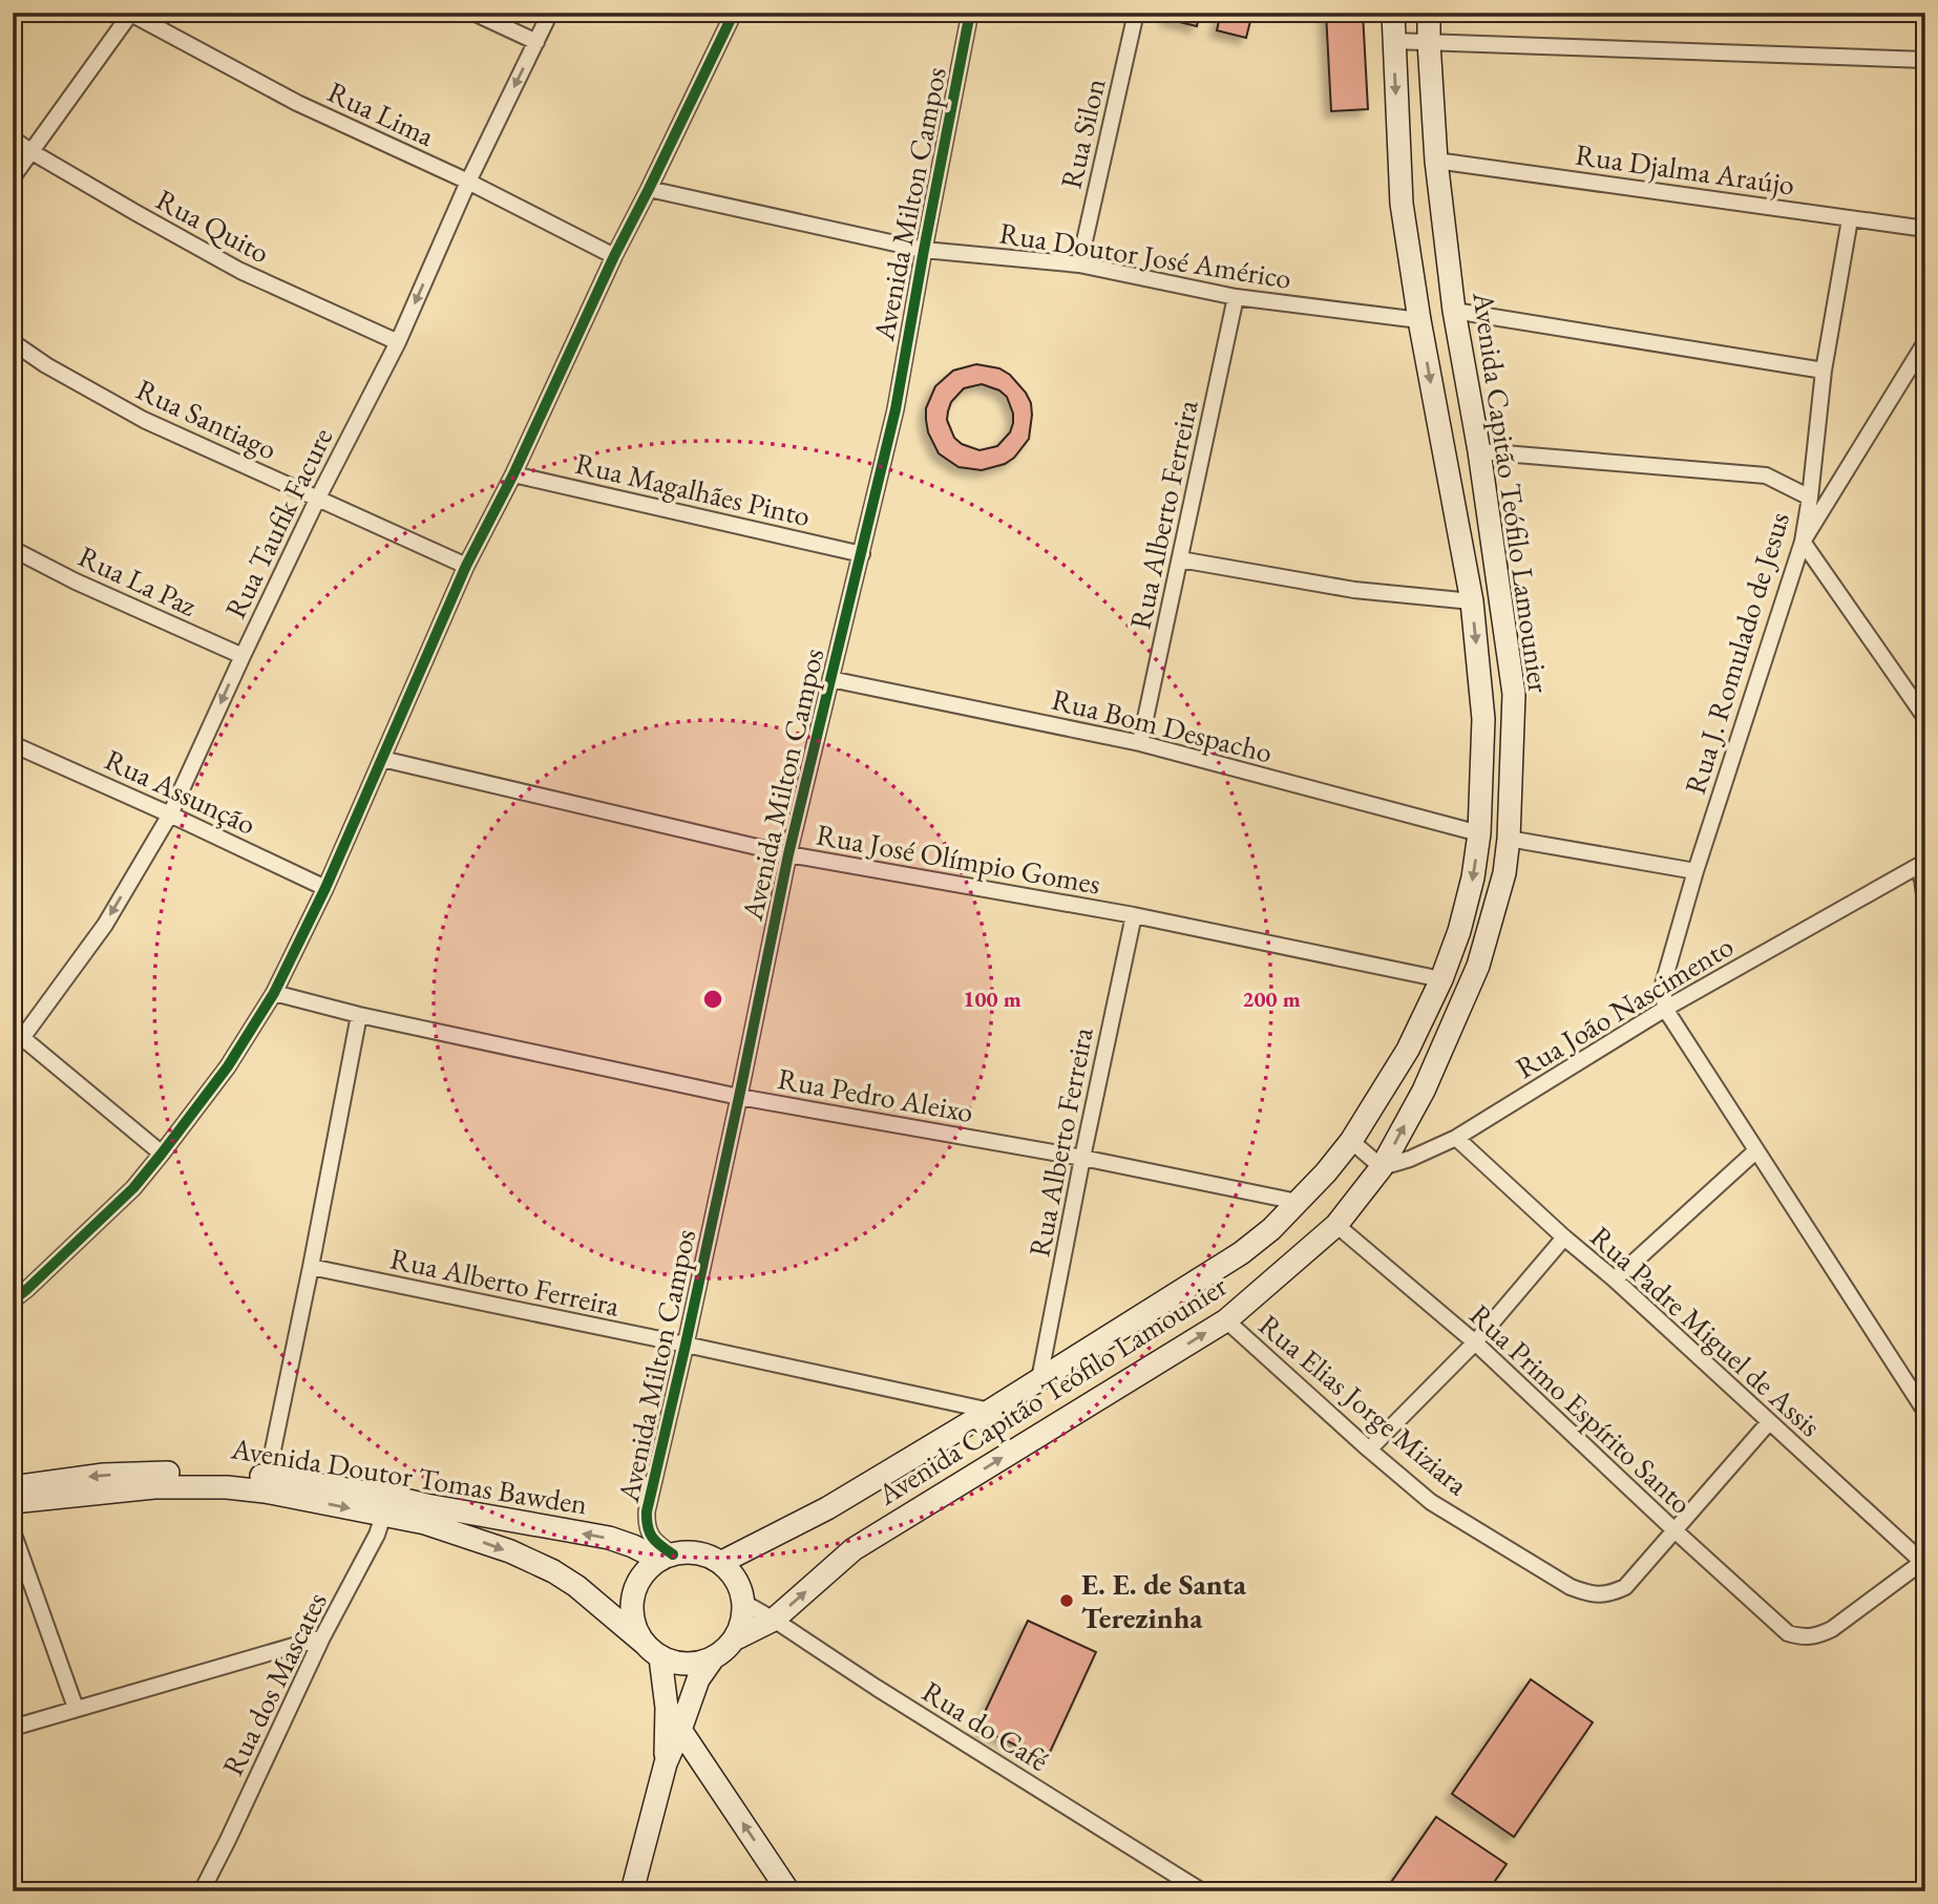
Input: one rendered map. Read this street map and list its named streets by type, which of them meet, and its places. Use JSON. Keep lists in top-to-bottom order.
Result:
{
  "streets": {
    "main road": ["Avenida Capitão Teófilo Lamounier", "Avenida Doutor Tomas Bawden"],
    "street": [
      "Rua Lima",
      "Rua Silon",
      "Rua Djalma Araújo",
      "Avenida Milton Campos",
      "Rua Quito",
      "Rua Doutor José Américo",
      "Rua Santiago",
      "Rua Magalhães Pinto",
      "Rua Alberto Ferreira",
      "Rua Taufik Facure",
      "Rua La Paz",
      "Rua J. Romulado de Jesus",
      "Rua Bom Despacho",
      "Rua Assunção",
      "Rua José Olímpio Gomes",
      "Rua João Nascimento",
      "Rua Pedro Aleixo",
      "Rua Padre Miguel de Assis",
      "Rua Elias Jorge Miziara",
      "Rua Primo Espírito Santo",
      "Rua dos Mascates",
      "Rua do Café"
    ]
  },
  "crossings": [
    ["Rua Lima", "Rua Taufik Facure"],
    ["Rua Silon", "Rua Doutor José Américo"],
    ["Rua Djalma Araújo", "Avenida Capitão Teófilo Lamounier"],
    ["Rua Djalma Araújo", "Rua J. Romulado de Jesus"],
    ["Avenida Milton Campos", "Rua Doutor José Américo"],
    ["Avenida Milton Campos", "Rua Magalhães Pinto"],
    ["Avenida Milton Campos", "Avenida Capitão Teófilo Lamounier"],
    ["Avenida Milton Campos", "Rua Alberto Ferreira"],
    ["Avenida Milton Campos", "Rua Bom Despacho"],
    ["Avenida Milton Campos", "Rua José Olímpio Gomes"],
    ["Avenida Milton Campos", "Rua Pedro Aleixo"],
    ["Avenida Milton Campos", "Avenida Doutor Tomas Bawden"],
    ["Avenida Milton Campos", "Rua do Café"],
    ["Rua Quito", "Rua Taufik Facure"],
    ["Rua Doutor José Américo", "Avenida Capitão Teófilo Lamounier"],
    ["Rua Doutor José Américo", "Rua Alberto Ferreira"],
    ["Rua Santiago", "Rua Taufik Facure"],
    ["Avenida Capitão Teófilo Lamounier", "Rua Alberto Ferreira"],
    ["Avenida Capitão Teófilo Lamounier", "Rua Bom Despacho"],
    ["Avenida Capitão Teófilo Lamounier", "Rua José Olímpio Gomes"],
    ["Avenida Capitão Teófilo Lamounier", "Rua João Nascimento"],
    ["Avenida Capitão Teófilo Lamounier", "Rua Pedro Aleixo"],
    ["Avenida Capitão Teófilo Lamounier", "Rua Elias Jorge Miziara"],
    ["Avenida Capitão Teófilo Lamounier", "Rua Primo Espírito Santo"],
    ["Avenida Capitão Teófilo Lamounier", "Avenida Doutor Tomas Bawden"],
    ["Avenida Capitão Teófilo Lamounier", "Rua do Café"],
    ["Rua Alberto Ferreira", "Rua Bom Despacho"],
    ["Rua Alberto Ferreira", "Rua José Olímpio Gomes"],
    ["Rua Alberto Ferreira", "Rua Pedro Aleixo"],
    ["Rua Taufik Facure", "Rua La Paz"],
    ["Rua Taufik Facure", "Rua Assunção"],
    ["Rua J. Romulado de Jesus", "Rua João Nascimento"],
    ["Rua João Nascimento", "Rua Padre Miguel de Assis"],
    ["Rua Padre Miguel de Assis", "Rua Primo Espírito Santo"],
    ["Rua Elias Jorge Miziara", "Rua Primo Espírito Santo"],
    ["Avenida Doutor Tomas Bawden", "Rua dos Mascates"],
    ["Avenida Doutor Tomas Bawden", "Rua do Café"]
  ],
  "one_way": ["Rua Taufik Facure"],
  "places": ["E. E. de Santa Terezinha"],
  "rings": ["100 m", "200 m"]
}
